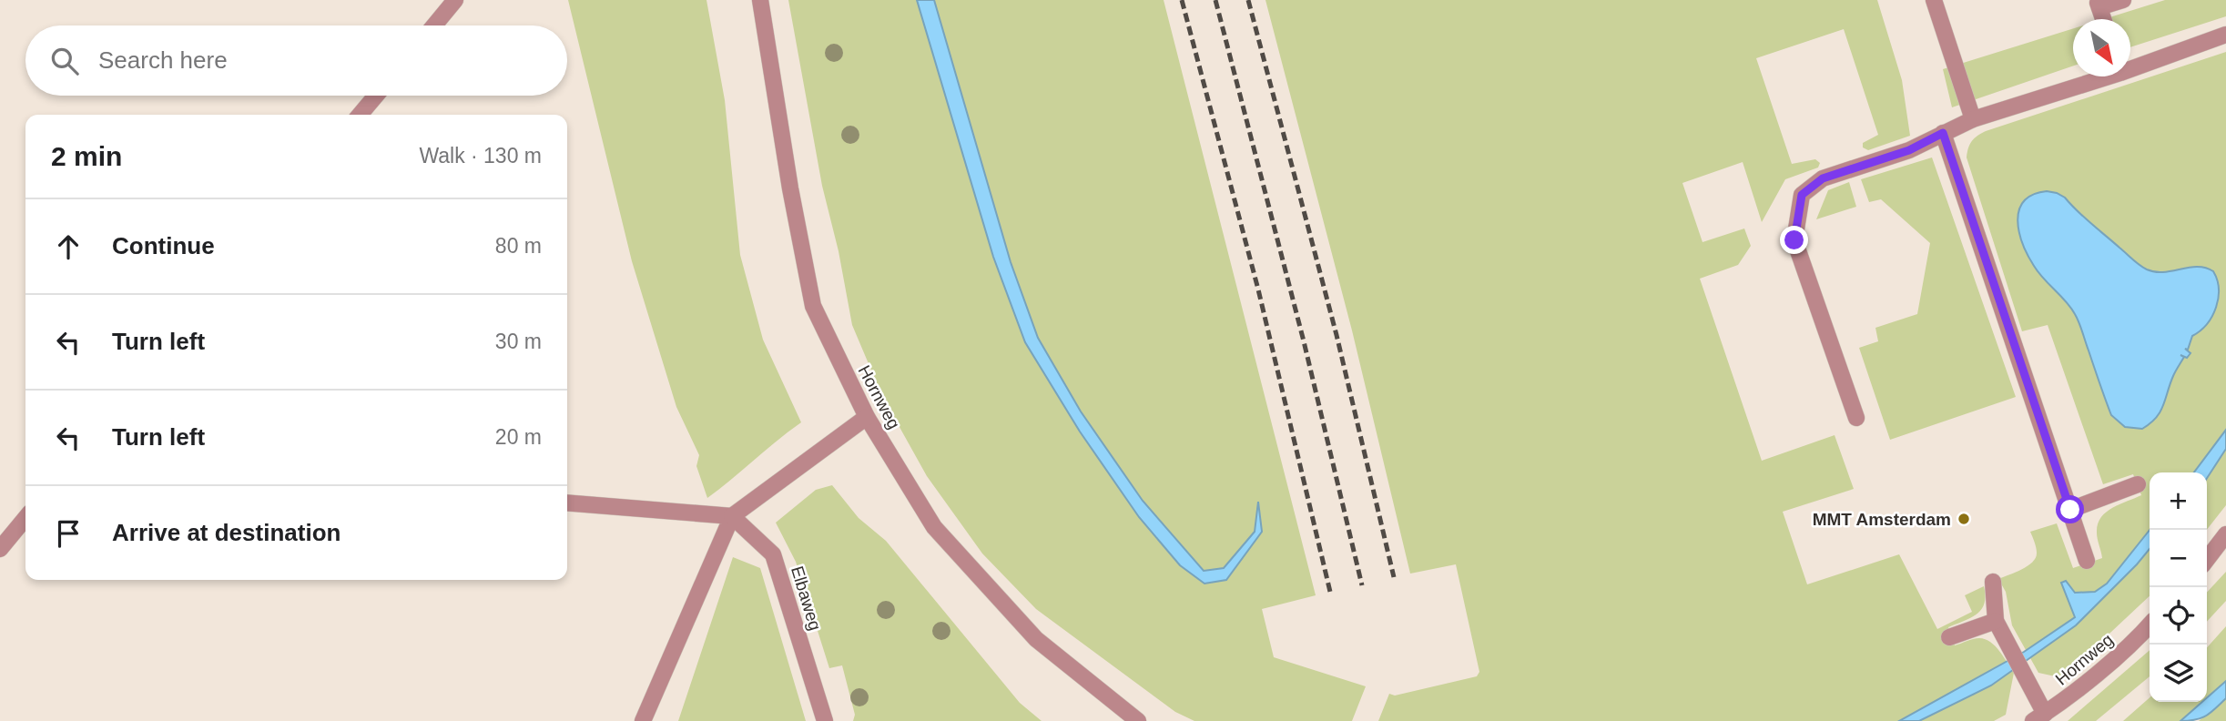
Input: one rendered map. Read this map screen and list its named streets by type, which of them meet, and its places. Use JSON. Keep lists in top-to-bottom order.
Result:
{
  "streets": {
    "street": ["Hornweg", "Elbaweg"]
  },
  "places": ["MMT Amsterdam"],
  "north": "bottom right",
  "page": {
    "search": "Search here",
    "heading": ["2 min", "Walk · 130 m"],
    "list": [
      ["Continue", "80 m"],
      ["Turn left", "30 m"],
      ["Turn left", "20 m"],
      "Arrive at destination"
    ],
    "map_buttons": ["+", "−"]
  }
}
